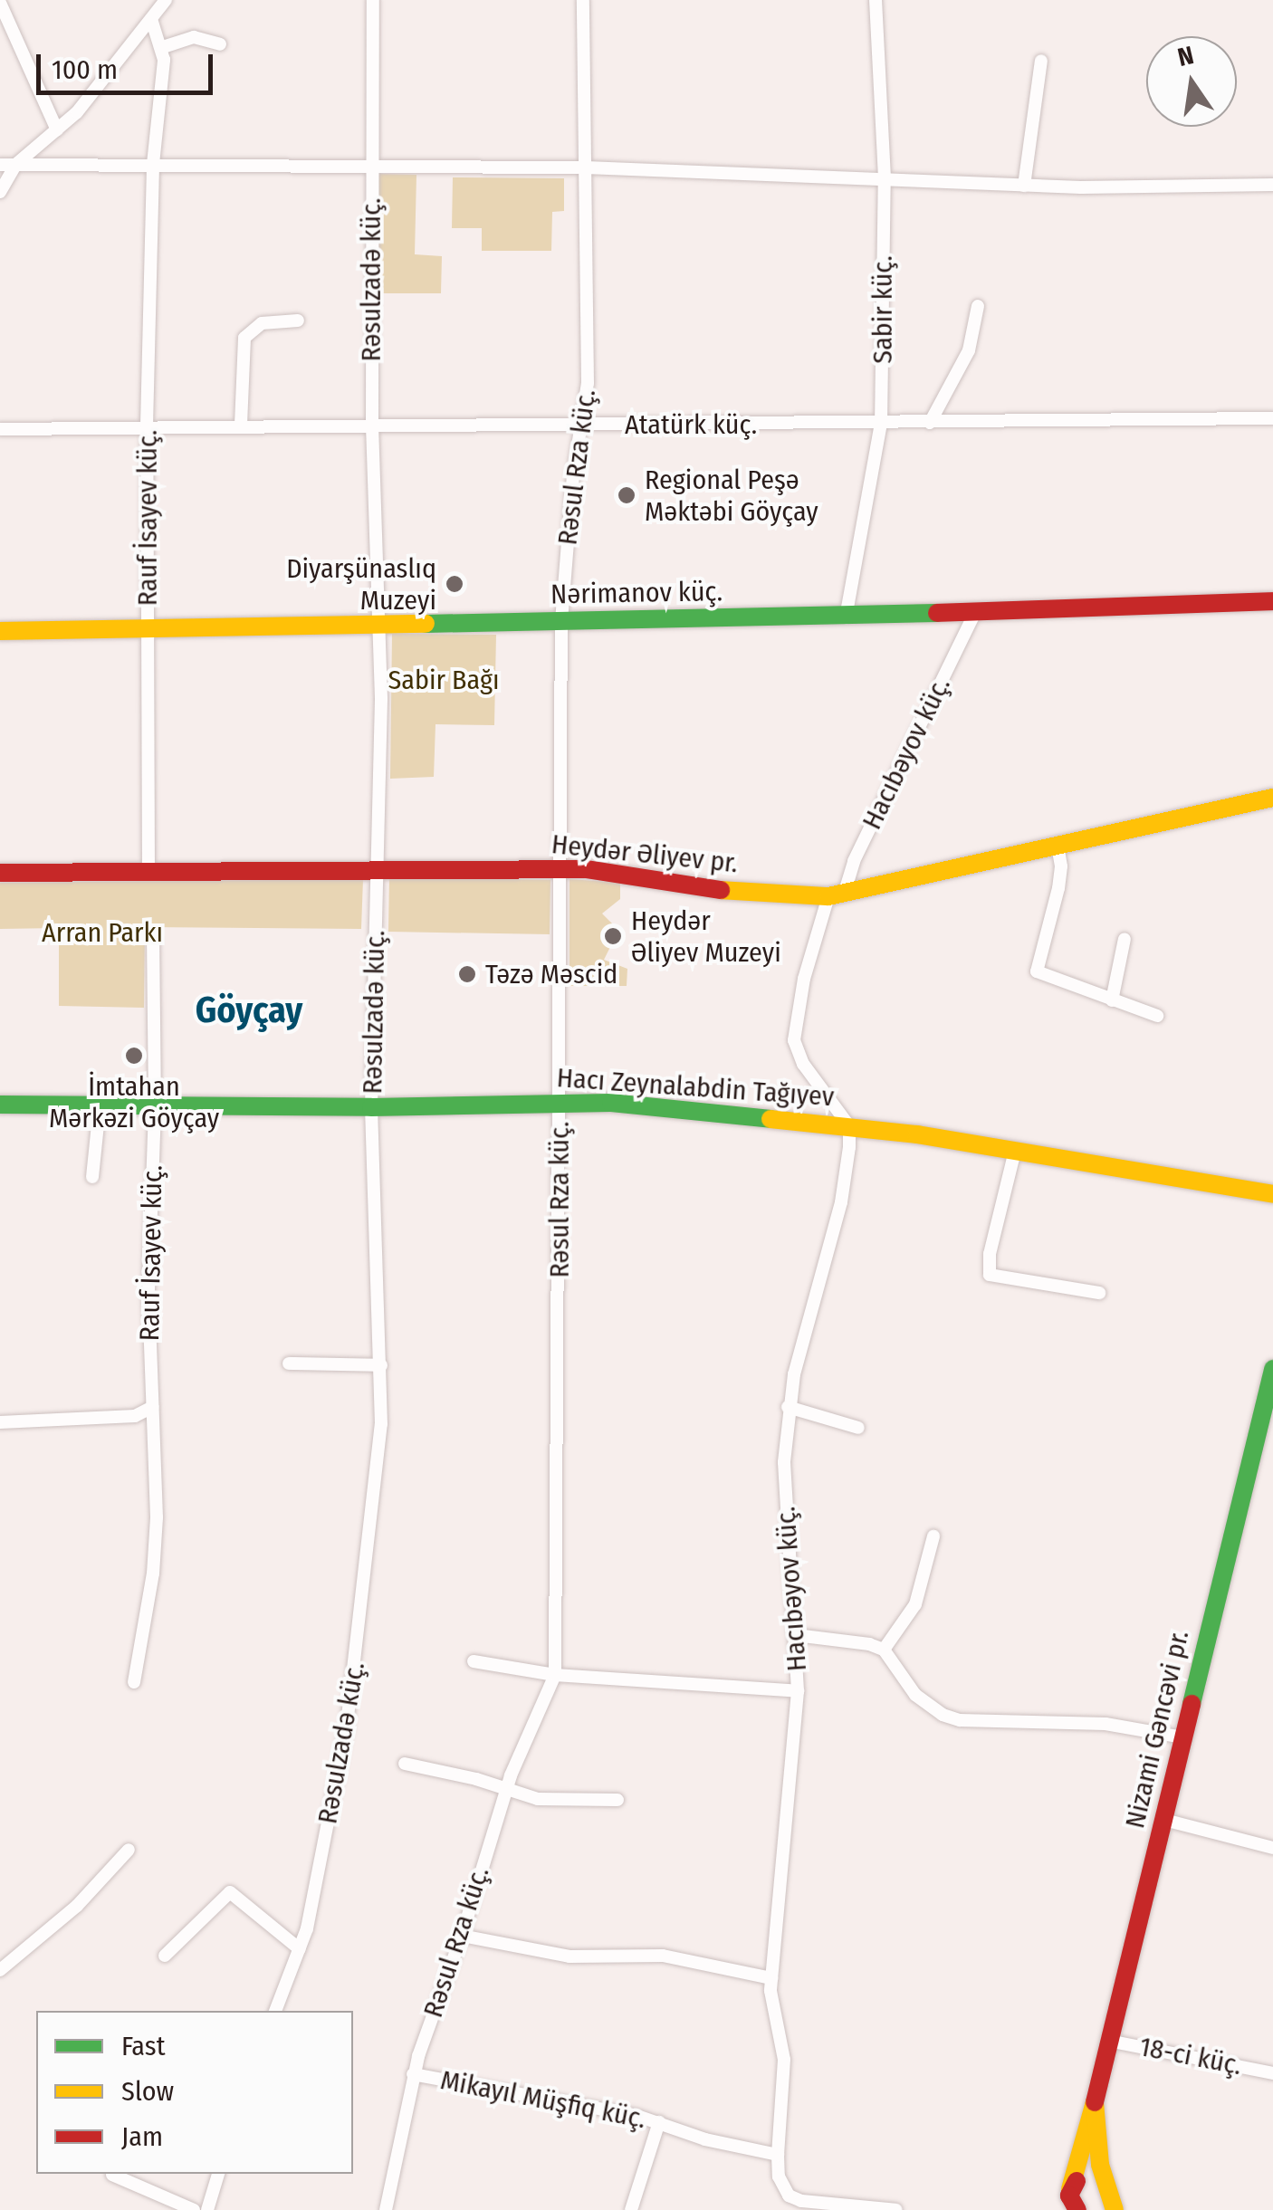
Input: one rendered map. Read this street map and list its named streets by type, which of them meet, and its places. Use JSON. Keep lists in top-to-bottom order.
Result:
{
  "streets": {
    "street": [
      "Rəsulzadə küç.",
      "Sabir küç.",
      "Atatürk küç.",
      "Rəsul Rza küç.",
      "Rauf İsayev küç.",
      "Nərimanov küç.",
      "Hacıbəyov küç.",
      "Heydər Əliyev pr.",
      "Hacı Zeynalabdin Tağıyev",
      "Nizami Gəncəvi pr.",
      "18-ci küç.",
      "Mikayıl Müşfiq küç."
    ]
  },
  "crossings": [
    ["Rəsulzadə küç.", "Atatürk küç."],
    ["Rəsulzadə küç.", "Nərimanov küç."],
    ["Rəsulzadə küç.", "Heydər Əliyev pr."],
    ["Rəsulzadə küç.", "Hacı Zeynalabdin Tağıyev"],
    ["Sabir küç.", "Atatürk küç."],
    ["Sabir küç.", "Nərimanov küç."],
    ["Atatürk küç.", "Rəsul Rza küç."],
    ["Atatürk küç.", "Rauf İsayev küç."],
    ["Rəsul Rza küç.", "Nərimanov küç."],
    ["Rəsul Rza küç.", "Heydər Əliyev pr."],
    ["Rəsul Rza küç.", "Hacı Zeynalabdin Tağıyev"],
    ["Rəsul Rza küç.", "Mikayıl Müşfiq küç."],
    ["Rauf İsayev küç.", "Nərimanov küç."],
    ["Rauf İsayev küç.", "Heydər Əliyev pr."],
    ["Rauf İsayev küç.", "Hacı Zeynalabdin Tağıyev"],
    ["Nərimanov küç.", "Hacıbəyov küç."],
    ["Hacıbəyov küç.", "Heydər Əliyev pr."],
    ["Hacıbəyov küç.", "Hacı Zeynalabdin Tağıyev"],
    ["Hacıbəyov küç.", "Mikayıl Müşfiq küç."],
    ["Nizami Gəncəvi pr.", "18-ci küç."]
  ],
  "districts": ["Göyçay"],
  "parks": ["Sabir Bağı", "Arran Parkı"],
  "places": [
    "Regional Peşə Məktəbi Göyçay",
    "Diyarşünaslıq Muzeyi",
    "Heydər Əliyev Muzeyi",
    "Təzə Məscid",
    "İmtahan Mərkəzi Göyçay"
  ],
  "legend": ["Fast", "Slow", "Jam"],
  "scale_bar": "100 m",
  "north": "top"
}
